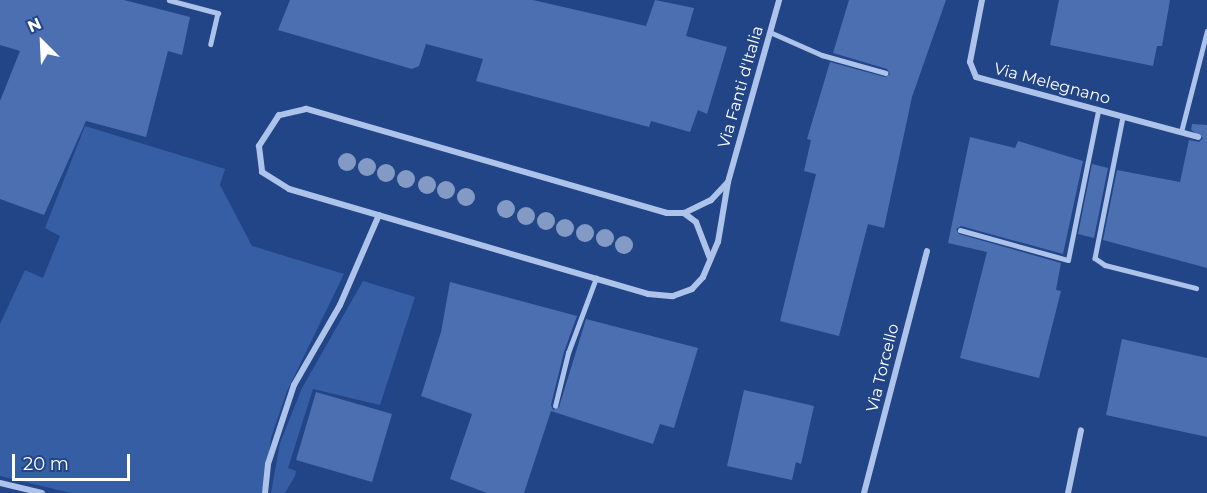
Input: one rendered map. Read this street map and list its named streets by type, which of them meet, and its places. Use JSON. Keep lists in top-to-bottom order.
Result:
{
  "streets": {
    "street": ["Via Melegnano", "Via Fanti d'Italia", "Via Torcello"]
  },
  "scale_bar": "20 m",
  "north": "top left"
}
